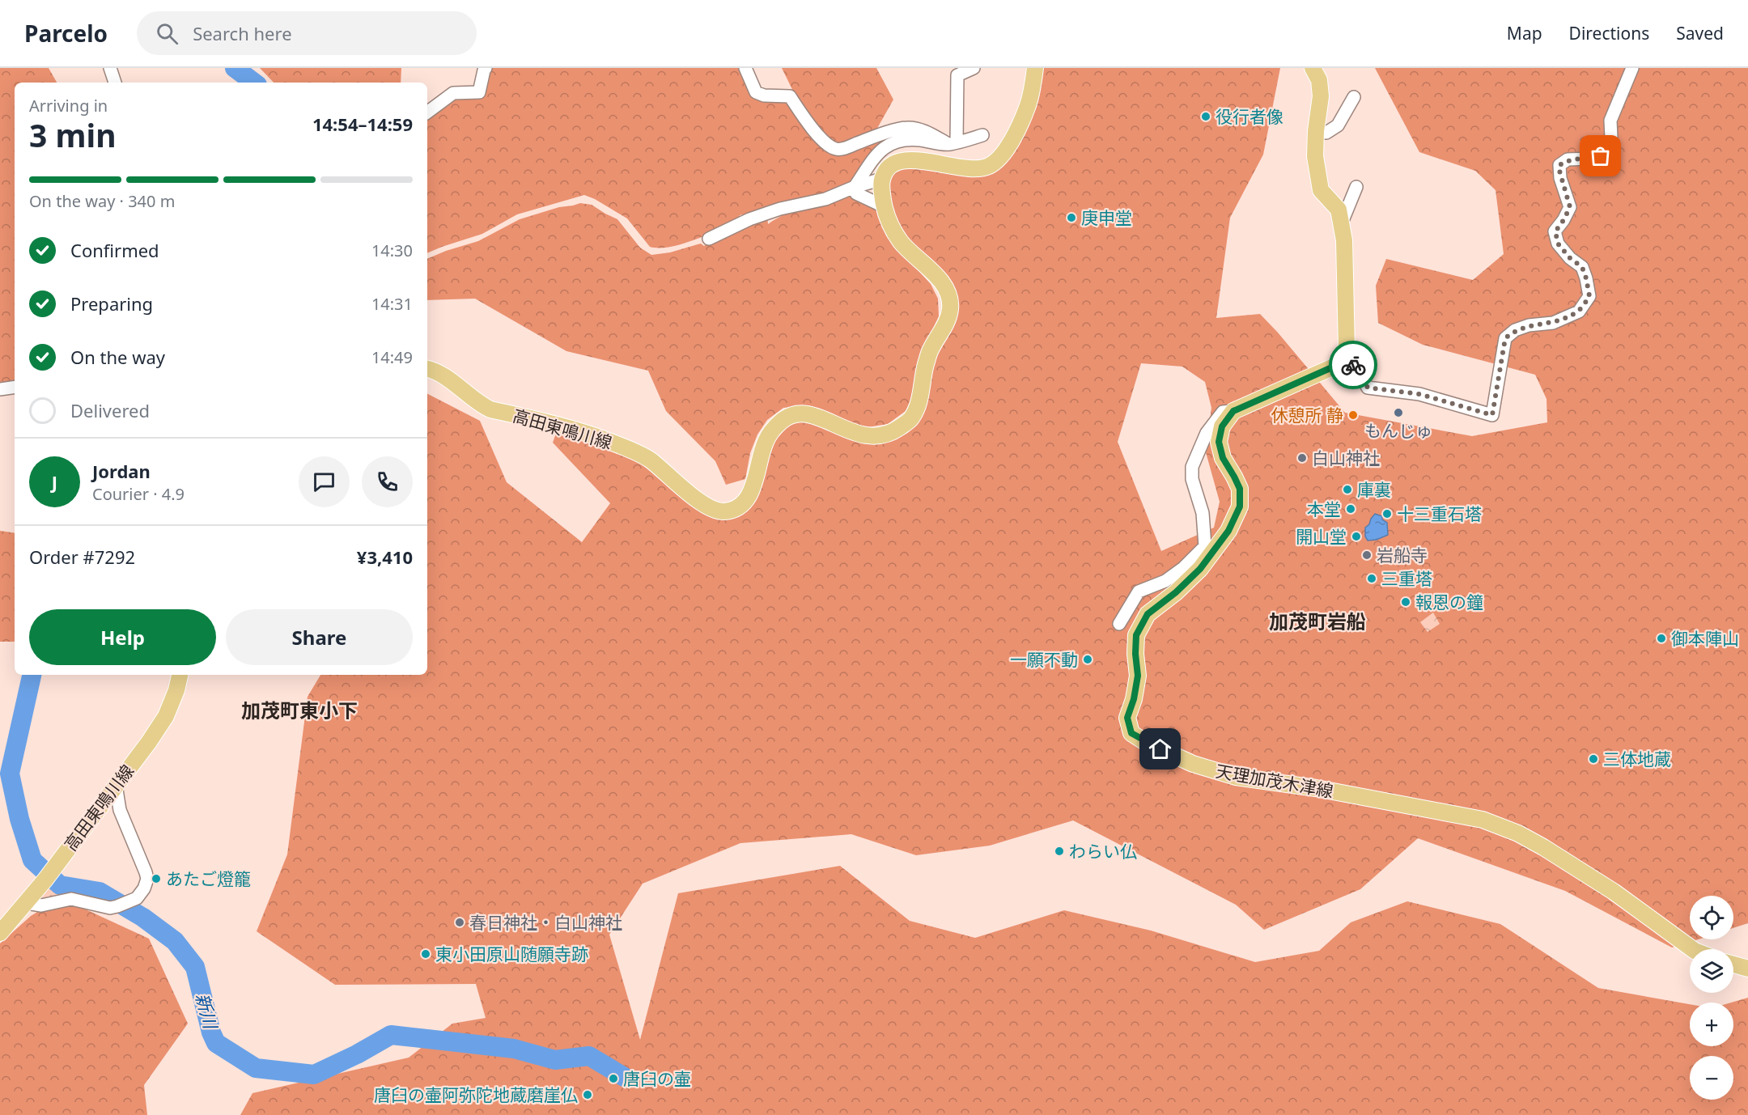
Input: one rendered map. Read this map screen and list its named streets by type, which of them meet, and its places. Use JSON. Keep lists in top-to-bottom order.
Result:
{
  "streets": {
    "main road": ["高田東鳴川線", "天理加茂木津線"]
  },
  "districts": ["加茂町岩船", "加茂町東小下"],
  "water": ["新川"],
  "places": [
    "役行者像",
    "庚申堂",
    "もんじゅ",
    "休憩所 静",
    "白山神社",
    "庫裏",
    "本堂",
    "十三重石塔",
    "開山堂",
    "岩船寺",
    "三重塔",
    "報恩の鐘",
    "御本陣山",
    "一願不動",
    "三体地蔵",
    "わらい仏",
    "あたご燈籠",
    "春日神社・白山神社",
    "東小田原山随願寺跡",
    "唐臼の壷",
    "唐臼の壷阿弥陀地蔵磨崖仏"
  ],
  "page": {
    "header": "Parcelo",
    "search": "Search here",
    "nav": ["Map", "Directions", "Saved"],
    "heading": ["3 min", "Arriving in", "14:54–14:59"],
    "panel": [
      "Jordan",
      "Courier · 4.9",
      "Order #7292",
      "¥3,410"
    ],
    "bar": "On the way · 340 m",
    "list": [
      ["Confirmed", "14:30"],
      ["Preparing", "14:31"],
      ["On the way", "14:49"],
      "Delivered"
    ],
    "round": "J",
    "buttons": ["Help", "Share"],
    "map_buttons": ["+", "−"]
  }
}
